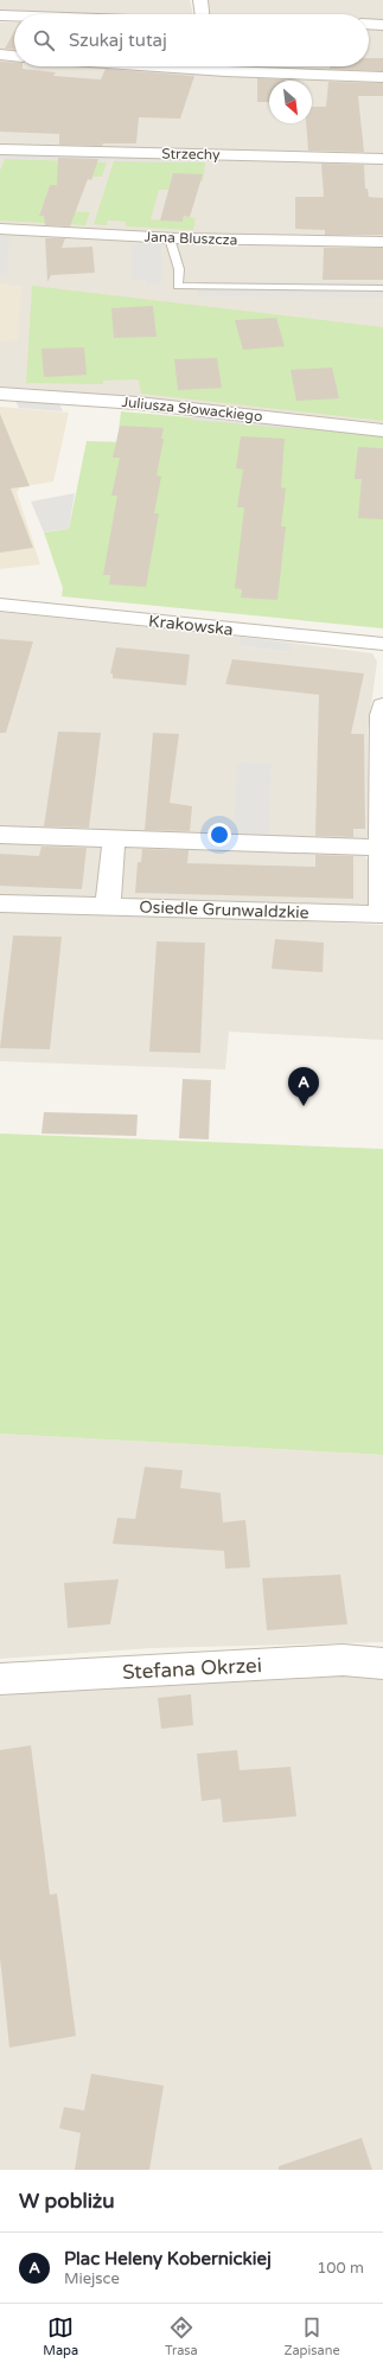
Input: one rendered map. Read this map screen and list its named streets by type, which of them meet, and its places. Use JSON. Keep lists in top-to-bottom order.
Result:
{
  "streets": {
    "street": [
      "Strzechy",
      "Jana Bluszcza",
      "Juliusza Słowackiego",
      "Krakowska",
      "Osiedle Grunwaldzkie",
      "Stefana Okrzei"
    ]
  },
  "north": "bottom right",
  "page": {
    "search": "Szukaj tutaj",
    "pins": "A",
    "heading": "W pobliżu",
    "list": [
      {
        "mark": "A",
        "name": "Plac Heleny Kobernickiej",
        "note": "Miejsce",
        "value": "100 m"
      }
    ],
    "nav": ["Mapa", "Trasa", "Zapisane"]
  }
}
